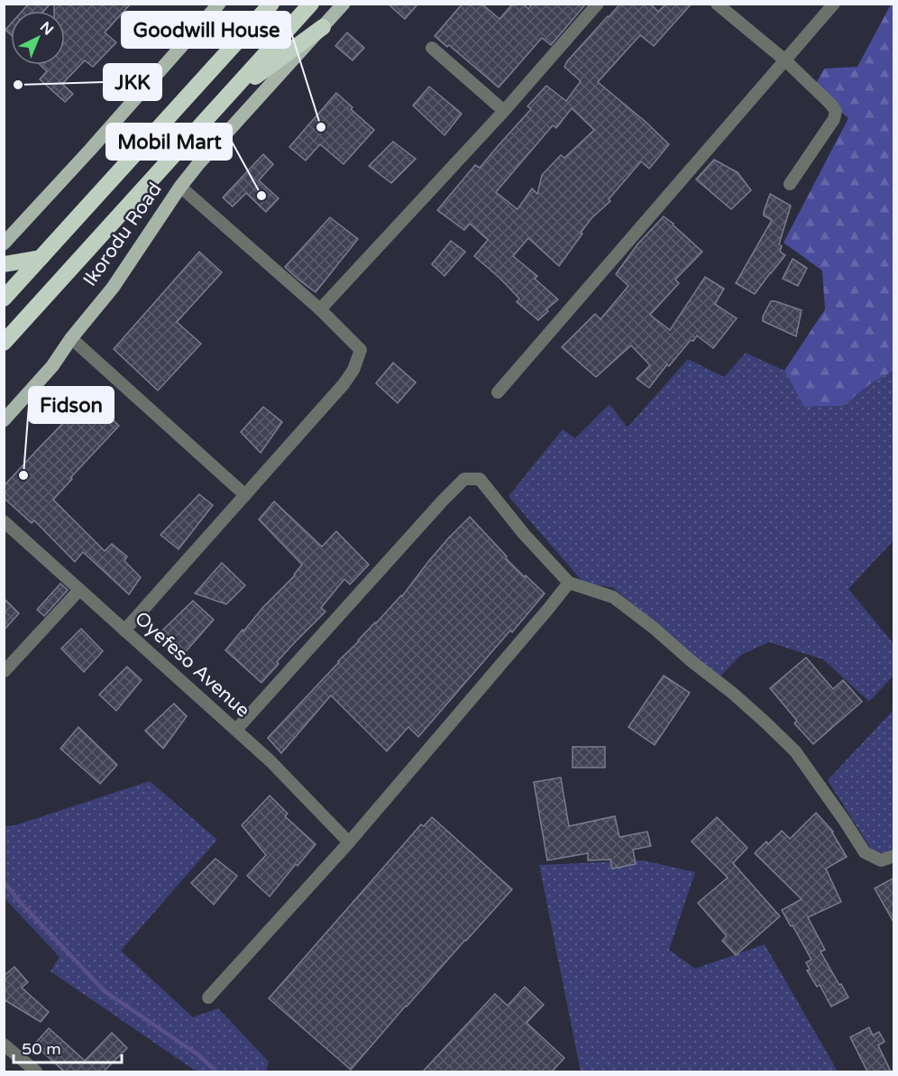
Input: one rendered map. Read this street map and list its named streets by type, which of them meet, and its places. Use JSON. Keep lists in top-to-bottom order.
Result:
{
  "streets": {
    "highway": ["Ikorodu Road"],
    "street": ["Oyefeso Avenue"]
  },
  "places": [
    "JKK",
    "Goodwill House",
    "Mobil Mart",
    "Fidson"
  ],
  "scale_bar": "50 m",
  "north": "top right"
}
